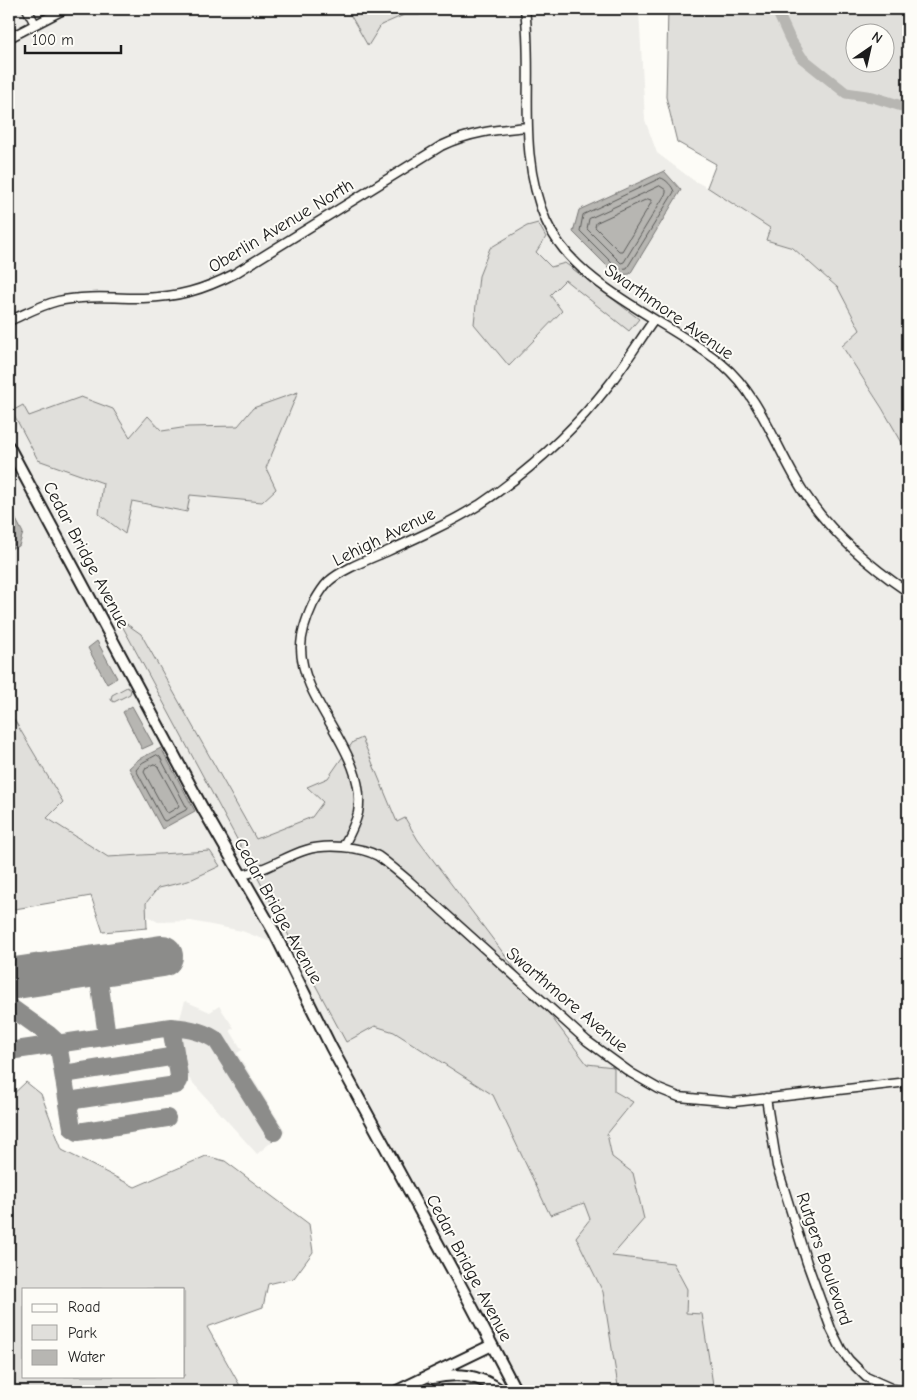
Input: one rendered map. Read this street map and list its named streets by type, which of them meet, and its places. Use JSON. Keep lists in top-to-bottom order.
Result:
{
  "streets": {
    "main road": ["Cedar Bridge Avenue"],
    "street": [
      "Oberlin Avenue North",
      "Swarthmore Avenue",
      "Lehigh Avenue",
      "Rutgers Boulevard"
    ]
  },
  "crossings": [
    ["Oberlin Avenue North", "Swarthmore Avenue"],
    ["Swarthmore Avenue", "Lehigh Avenue"],
    ["Swarthmore Avenue", "Cedar Bridge Avenue"],
    ["Swarthmore Avenue", "Rutgers Boulevard"]
  ],
  "legend": ["Road", "Park", "Water"],
  "scale_bar": "100 m",
  "north": "top right"
}
